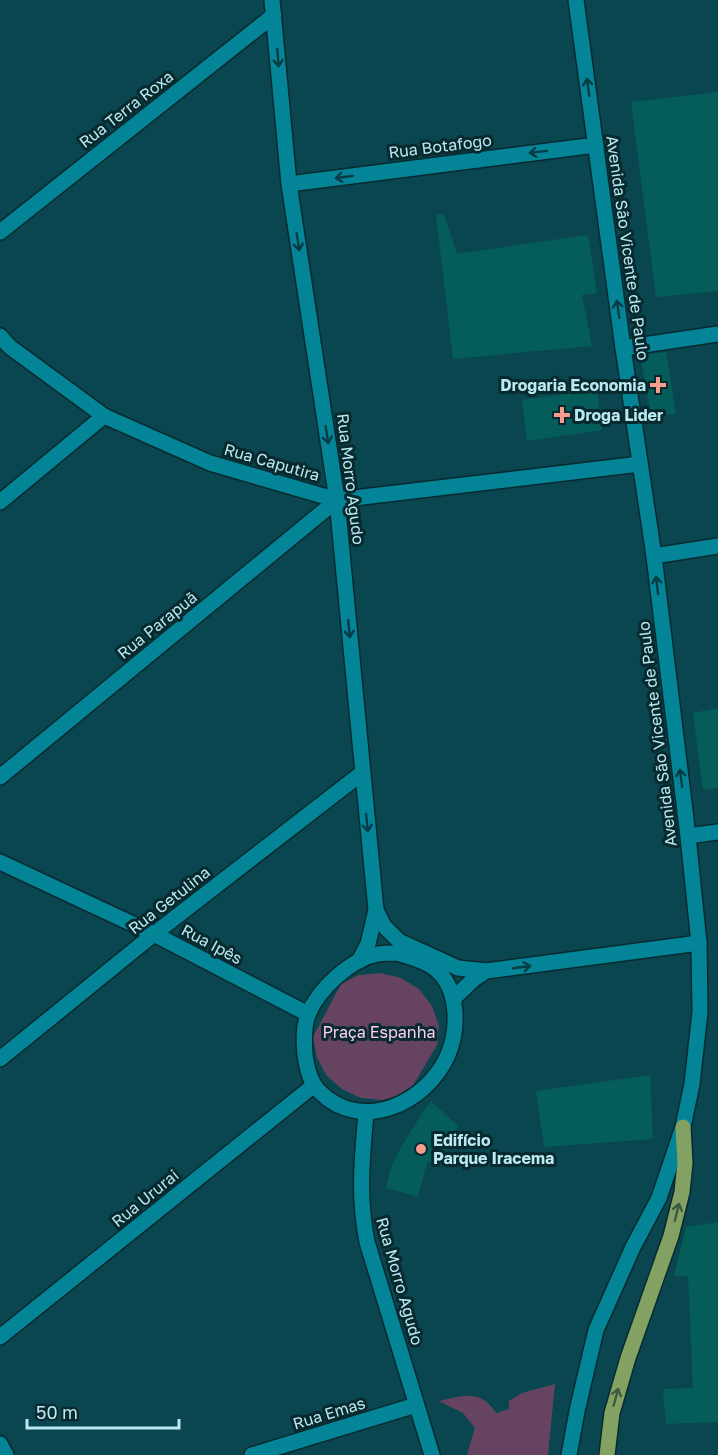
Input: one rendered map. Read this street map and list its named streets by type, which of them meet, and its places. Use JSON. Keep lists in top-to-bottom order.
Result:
{
  "streets": {
    "street": [
      "Rua Terra Roxa",
      "Rua Botafogo",
      "Avenida São Vicente de Paulo",
      "Rua Caputira",
      "Rua Morro Agudo",
      "Rua Parapuã",
      "Rua Getulina",
      "Rua Ipês",
      "Rua Ururai",
      "Rua Emas"
    ]
  },
  "crossings": [
    ["Rua Terra Roxa", "Rua Morro Agudo"],
    ["Rua Botafogo", "Avenida São Vicente de Paulo"],
    ["Rua Botafogo", "Rua Morro Agudo"],
    ["Avenida São Vicente de Paulo", "Rua Caputira"],
    ["Rua Caputira", "Rua Morro Agudo"],
    ["Rua Caputira", "Rua Parapuã"],
    ["Rua Morro Agudo", "Rua Parapuã"],
    ["Rua Morro Agudo", "Rua Getulina"],
    ["Rua Morro Agudo", "Rua Ipês"],
    ["Rua Morro Agudo", "Rua Ururai"],
    ["Rua Morro Agudo", "Rua Emas"],
    ["Rua Getulina", "Rua Ipês"],
    ["Rua Ipês", "Rua Ururai"]
  ],
  "one_way": ["Rua Botafogo", "Avenida São Vicente de Paulo", "Rua Morro Agudo"],
  "parks": ["Praça Espanha"],
  "places": {
    "health": ["Drogaria Economia", "Droga Lider"],
    "other": ["Edifício Parque Iracema"]
  },
  "scale_bar": "50 m"
}
